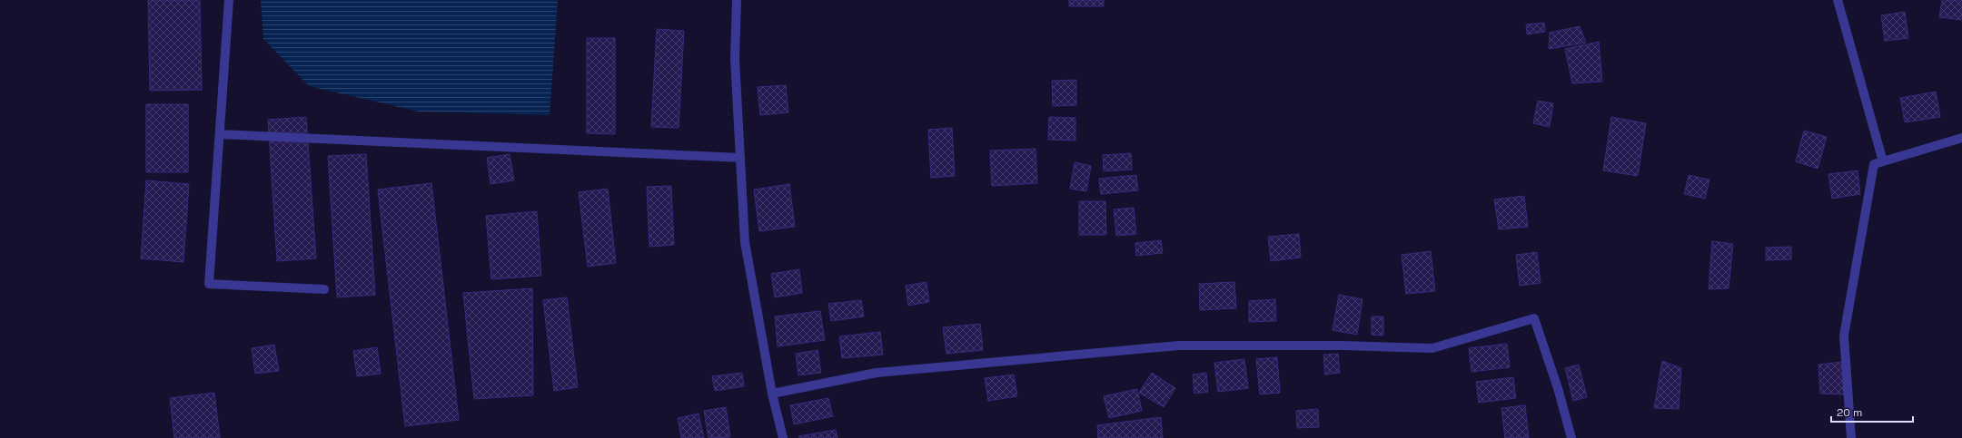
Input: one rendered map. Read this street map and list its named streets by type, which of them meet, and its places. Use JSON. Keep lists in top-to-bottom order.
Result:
{
  "scale_bar": "20 m"
}
